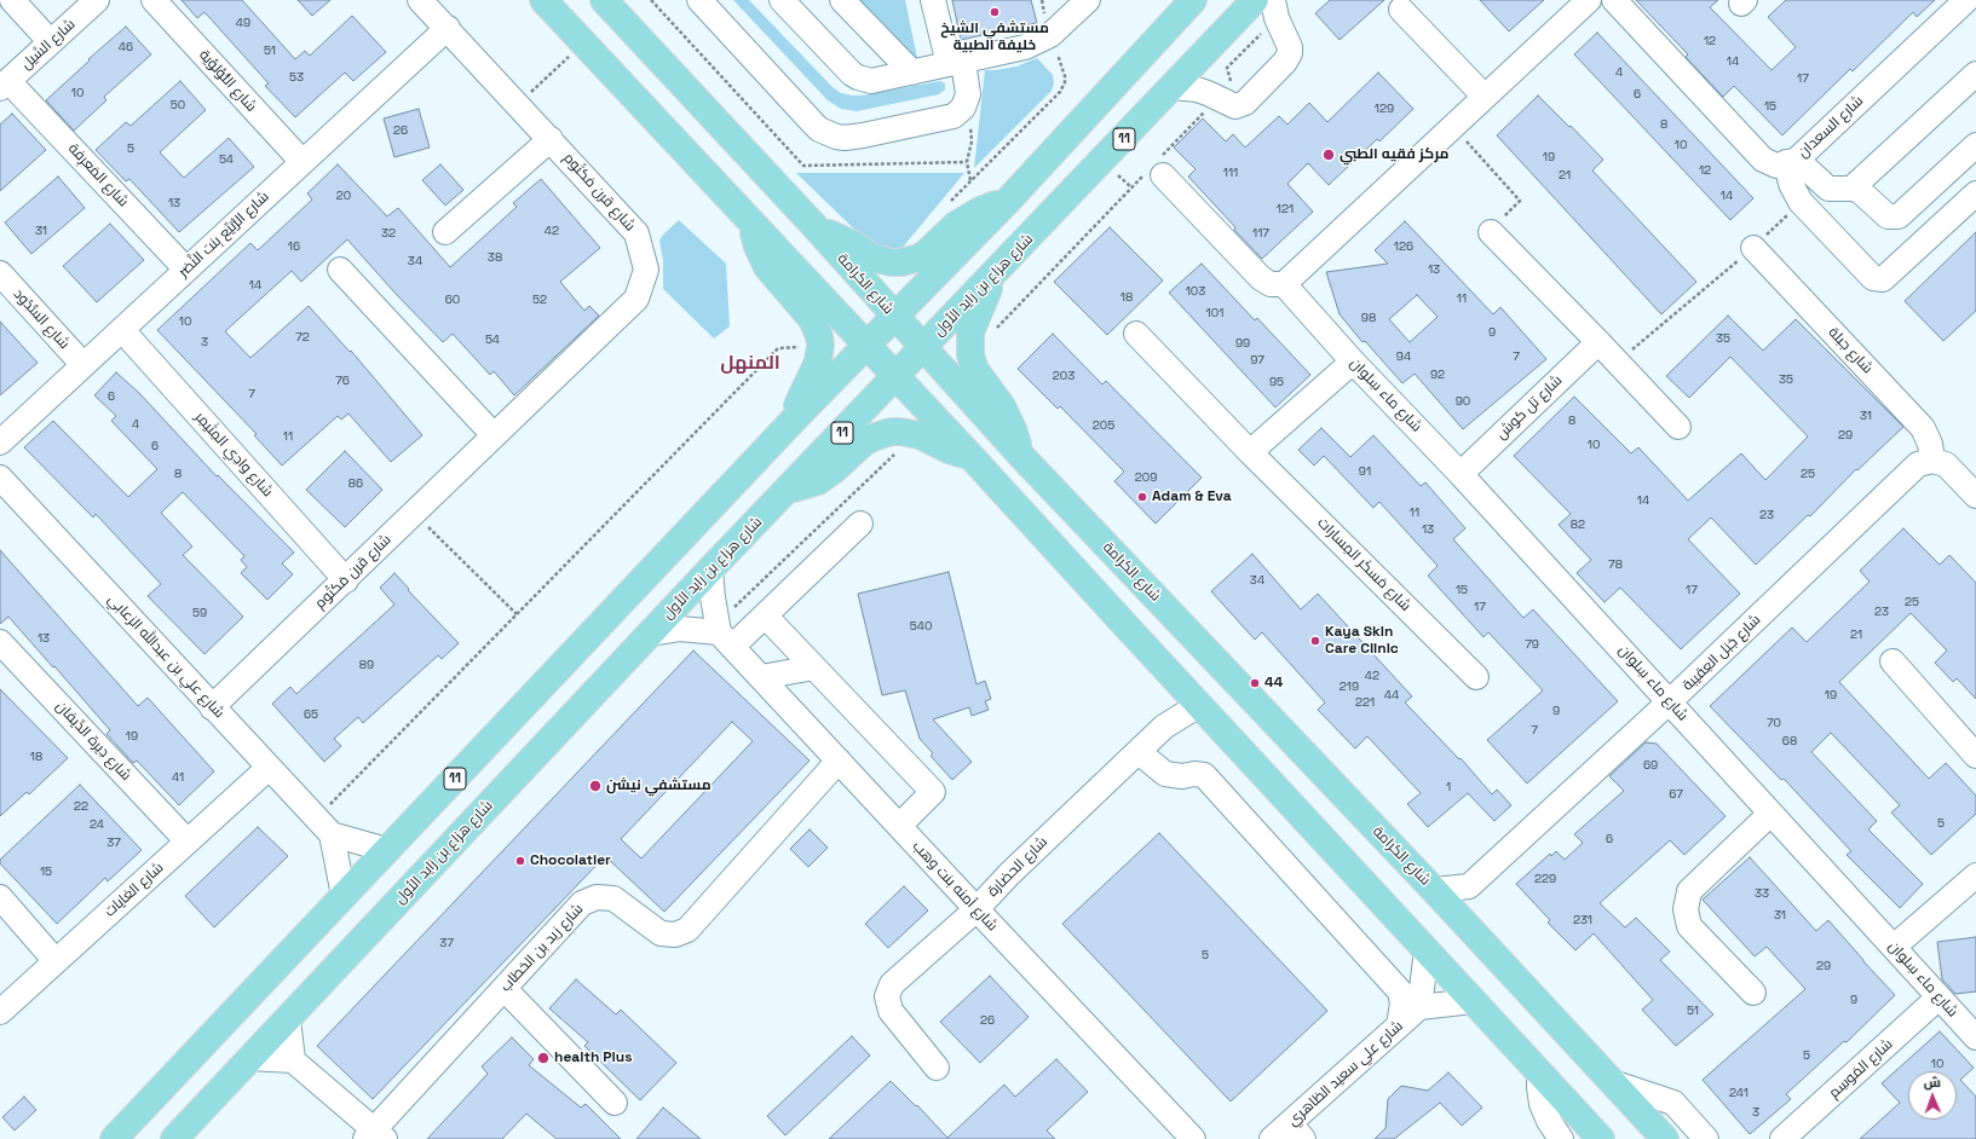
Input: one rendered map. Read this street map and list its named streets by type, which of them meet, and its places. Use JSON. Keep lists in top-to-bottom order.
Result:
{
  "streets": {
    "main road": ["11", "شارع الكرامة", "شارع هزاع بن زايد الأول"],
    "street": [
      "شارع السَّيل",
      "شارع اللُّؤلؤية",
      "شارع السعدان",
      "شارع المَعرِفة",
      "شارع قرن مَكتُوم",
      "شارع الرُّبَيِّع بِنت النَّضر",
      "شارع السُّدُود",
      "شارع جبلة",
      "شارع ماء سِلوان",
      "شارع تل كوش",
      "شارع وادِي المِثَيمِر",
      "شارع مَسكَر المِسارات",
      "شارع جَبَل العِقيبة",
      "شارع علي بن عبدالله الزعابي",
      "شارع دِيرة الدِّيفان",
      "شارع الحضارة",
      "شارع آمنه بنت وهب",
      "شارع الغايات",
      "شارع زيد بن الخطاب",
      "شارع المَوسِم",
      "شارع علي سعيد الظاهري"
    ]
  },
  "crossings": [
    ["شارع السَّيل", "شارع المَعرِفة"],
    ["شارع اللُّؤلؤية", "شارع الرُّبَيِّع بِنت النَّضر"],
    ["11", "شارع الكرامة"],
    ["شارع المَعرِفة", "شارع الرُّبَيِّع بِنت النَّضر"],
    ["شارع قرن مَكتُوم", "شارع الرُّبَيِّع بِنت النَّضر"],
    ["شارع قرن مَكتُوم", "شارع وادِي المِثَيمِر"],
    ["شارع قرن مَكتُوم", "شارع علي بن عبدالله الزعابي"],
    ["شارع الرُّبَيِّع بِنت النَّضر", "شارع السُّدُود"],
    ["شارع الرُّبَيِّع بِنت النَّضر", "شارع وادِي المِثَيمِر"],
    ["شارع الكرامة", "شارع هزاع بن زايد الأول"],
    ["شارع جبلة", "شارع جَبَل العِقيبة"],
    ["شارع ماء سِلوان", "شارع تل كوش"],
    ["شارع ماء سِلوان", "شارع جَبَل العِقيبة"],
    ["شارع ماء سِلوان", "شارع المَوسِم"],
    ["شارع علي بن عبدالله الزعابي", "شارع الغايات"],
    ["شارع دِيرة الدِّيفان", "شارع الغايات"],
    ["شارع الحضارة", "شارع آمنه بنت وهب"],
    ["شارع آمنه بنت وهب", "شارع زيد بن الخطاب"]
  ],
  "districts": ["المنهل"],
  "places": [
    "مستشفي الشيخ خليفة الطبية",
    "مركز فقيه الطبي",
    "Adam & Eva",
    "Kaya Skin Care Clinic",
    "44",
    "مستشفي نيشن",
    "Chocolatier",
    "health Plus"
  ],
  "house_numbers": [
    "49",
    "12",
    "46",
    "51",
    "14",
    "4",
    "53",
    "17",
    "10",
    "6",
    "50",
    "15",
    "129",
    "8",
    "26",
    "10",
    "5",
    "19",
    "54",
    "12",
    "111",
    "21",
    "20",
    "14",
    "13",
    "121",
    "31",
    "42",
    "32",
    "117",
    "16",
    "126",
    "38",
    "34",
    "13",
    "14",
    "103",
    "18",
    "11",
    "60",
    "52",
    "101",
    "98",
    "10",
    "9",
    "72",
    "35",
    "54",
    "3",
    "99",
    "94",
    "7",
    "97",
    "92",
    "203",
    "35",
    "76",
    "95",
    "7",
    "6",
    "90",
    "31",
    "8",
    "4",
    "205",
    "29",
    "11",
    "10",
    "6",
    "91",
    "8",
    "25",
    "209",
    "86",
    "14",
    "11",
    "23",
    "82",
    "13",
    "78",
    "34",
    "15",
    "17",
    "25",
    "17",
    "23",
    "59",
    "540",
    "21",
    "13",
    "79",
    "89",
    "42",
    "219",
    "44",
    "19",
    "221",
    "9",
    "65",
    "70",
    "7",
    "19",
    "68",
    "18",
    "69",
    "41",
    "1",
    "67",
    "22",
    "5",
    "24",
    "6",
    "37",
    "15",
    "229",
    "33",
    "31",
    "231",
    "37",
    "5",
    "29",
    "9",
    "51",
    "26",
    "5",
    "10",
    "241",
    "3"
  ],
  "north": "top"
}
